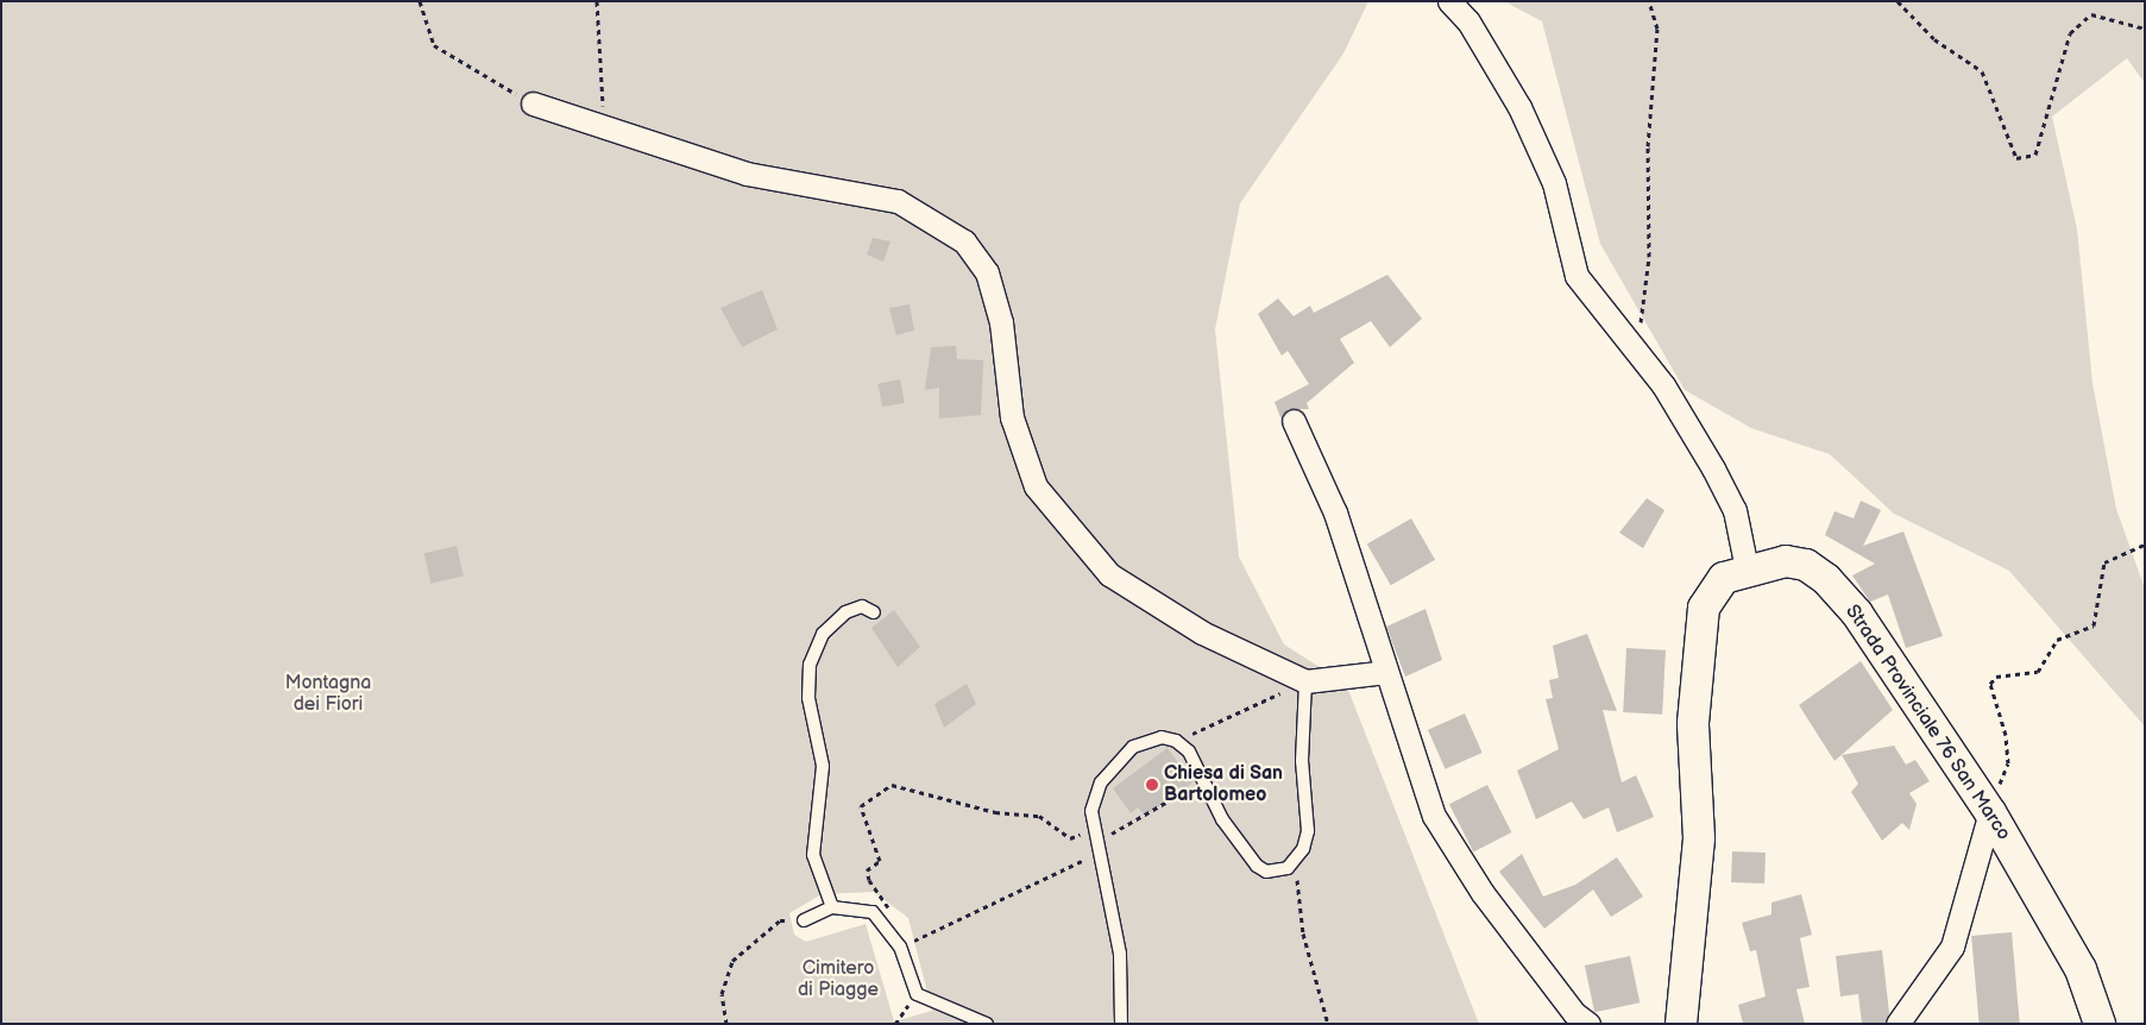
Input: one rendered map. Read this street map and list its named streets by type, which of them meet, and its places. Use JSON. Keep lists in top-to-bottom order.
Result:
{
  "streets": {
    "street": ["Strada Provinciale 76 San Marco"]
  },
  "parks": ["Montagna dei Fiori", "Cimitero di Piagge"],
  "places": ["Chiesa di San Bartolomeo"]
}
